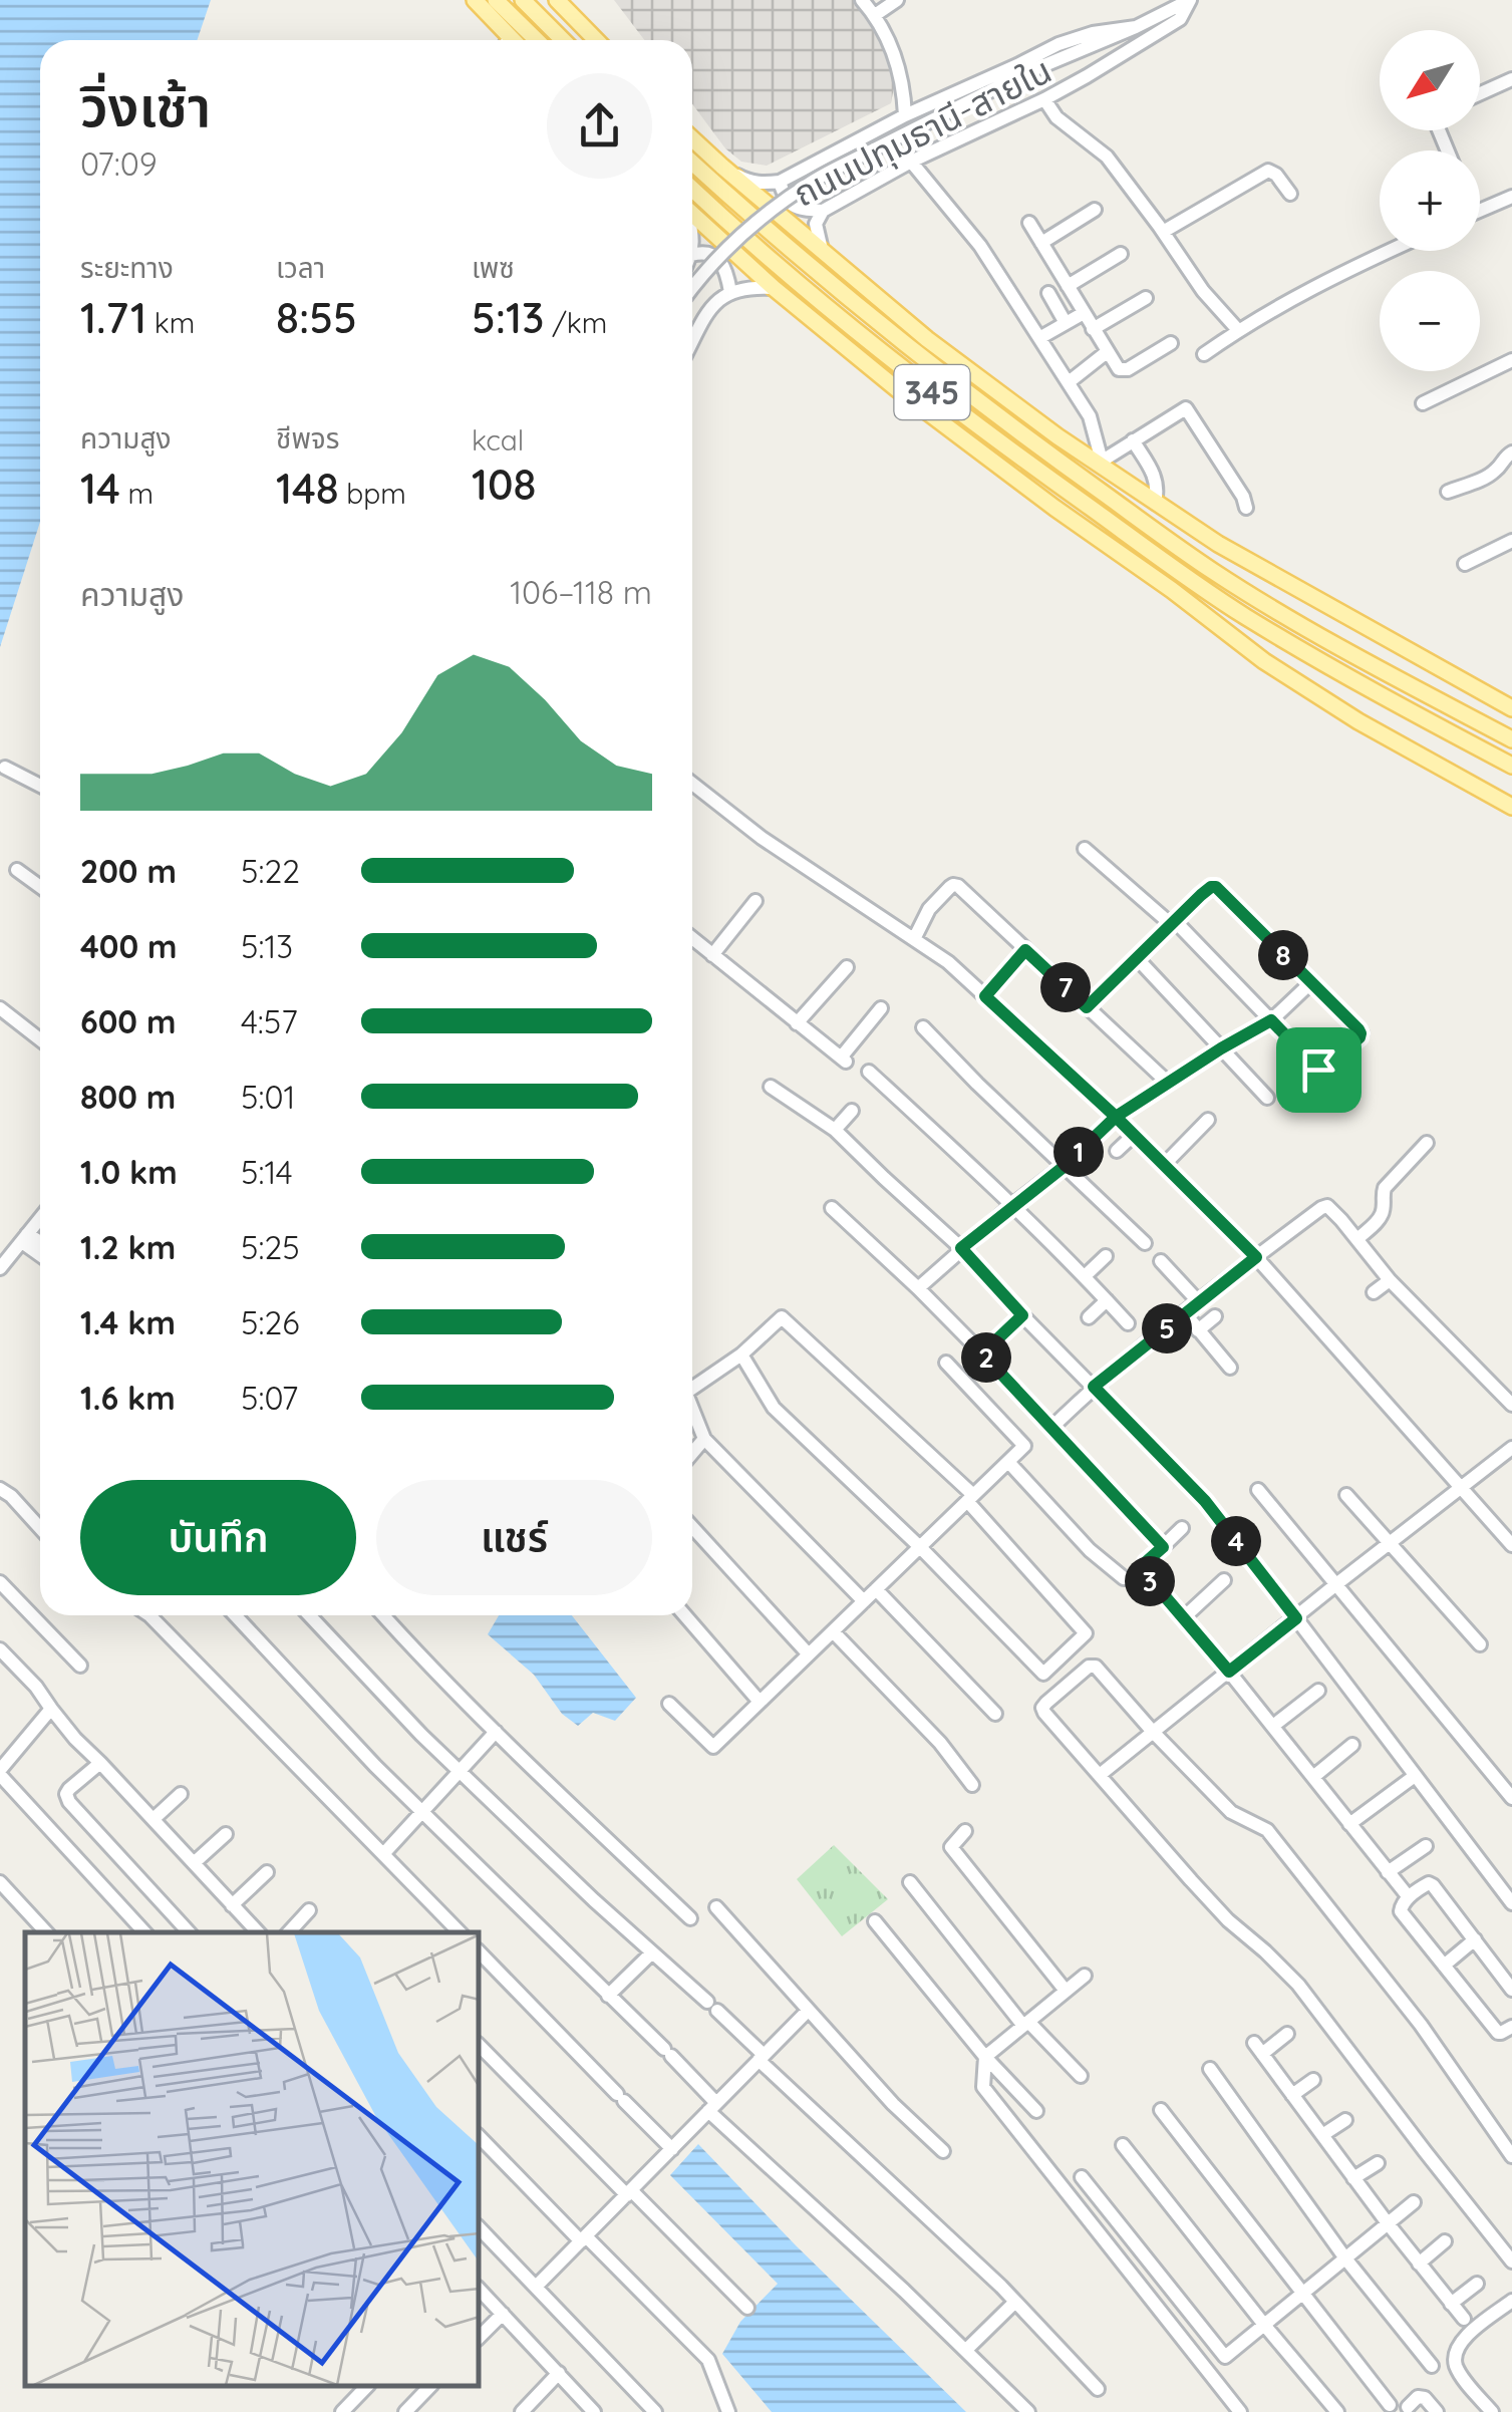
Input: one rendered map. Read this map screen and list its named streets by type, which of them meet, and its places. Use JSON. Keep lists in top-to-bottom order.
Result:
{
  "streets": {
    "main road": ["345"],
    "street": ["ถนนปทุมธานี-สายใน"]
  },
  "north": "bottom left",
  "page": {
    "map_buttons": ["+", "−"],
    "heading": ["วิ่งเช้า", "07:09"],
    "stats": [
      ["ระยะทาง", "1.71 km"],
      ["เวลา", "8:55"],
      ["เพซ", "5:13 /km"],
      ["ความสูง", "14 m"],
      ["ชีพจร", "148 bpm"],
      ["kcal", "108"]
    ],
    "chart": ["ความสูง", "106–118 m"],
    "list": [
      {
        "name": "200 m",
        "note": "5:22"
      },
      {
        "name": "400 m",
        "note": "5:13"
      },
      {
        "name": "600 m",
        "note": "4:57"
      },
      {
        "name": "800 m",
        "note": "5:01"
      },
      {
        "name": "1.0 km",
        "note": "5:14"
      },
      {
        "name": "1.2 km",
        "note": "5:25"
      },
      {
        "name": "1.4 km",
        "note": "5:26"
      },
      {
        "name": "1.6 km",
        "note": "5:07"
      }
    ],
    "pins": [
      "8",
      "7",
      "1",
      "5",
      "2",
      "4",
      "3"
    ],
    "buttons": ["บันทึก", "แชร์"]
  }
}
